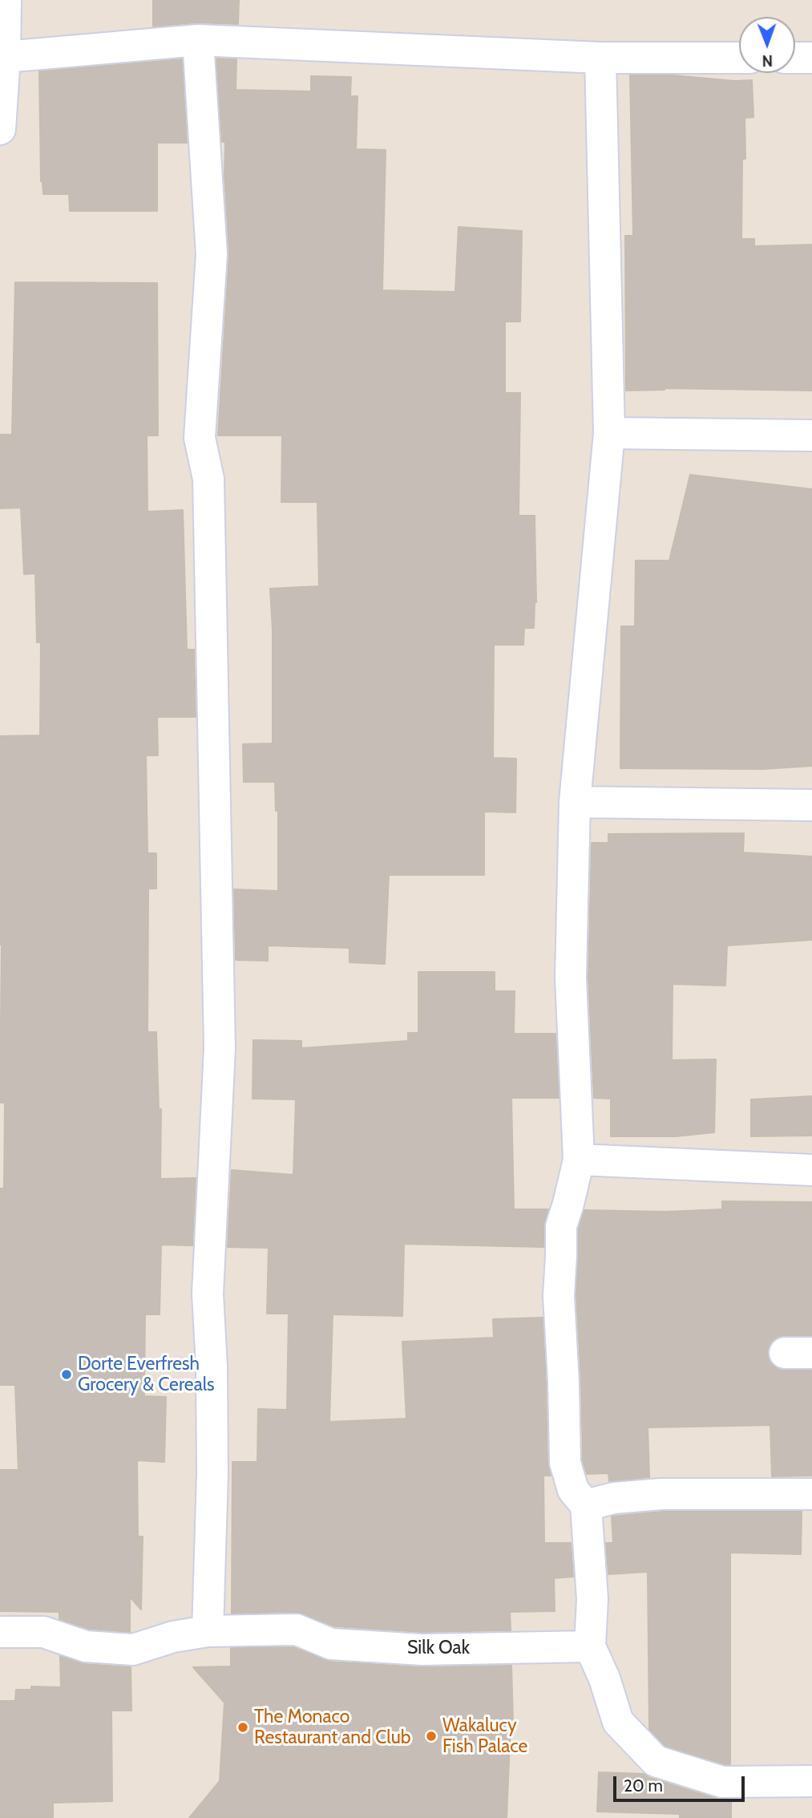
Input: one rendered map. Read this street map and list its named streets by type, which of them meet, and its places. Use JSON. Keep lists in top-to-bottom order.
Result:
{
  "streets": {
    "street": ["Silk Oak"]
  },
  "places": ["Dorte Everfresh Grocery & Cereals", "The Monaco Restaurant and Club", "Wakalucy Fish Palace"],
  "scale_bar": "20 m",
  "north": "bottom"
}
